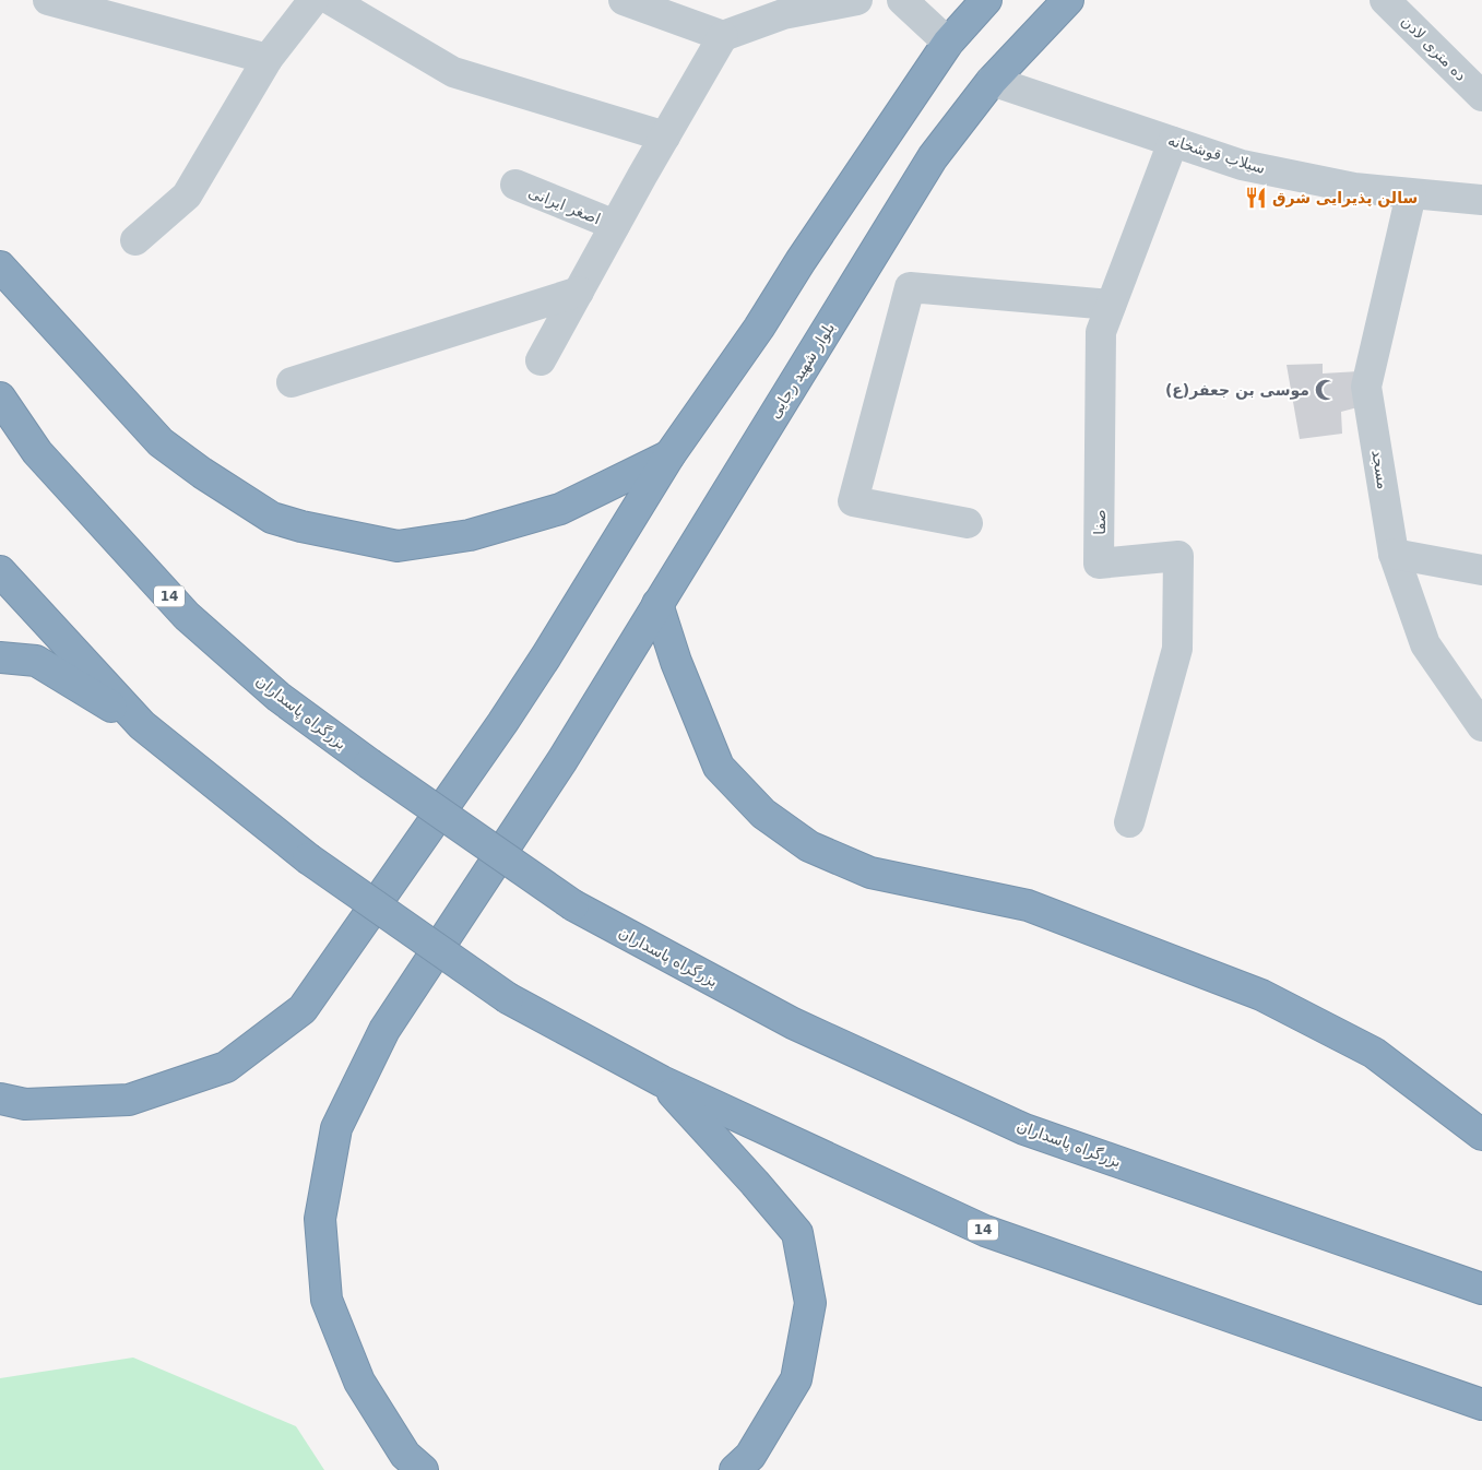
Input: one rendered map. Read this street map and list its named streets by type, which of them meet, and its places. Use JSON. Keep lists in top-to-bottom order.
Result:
{
  "streets": {
    "highway": ["بلوار شهید رجایی", "14", "بزرگراه پاسداران"],
    "street": [
      "ده متری لادن",
      "سیلاب قوشخانه",
      "اصغر ایرانی",
      "مسجد",
      "صفا"
    ]
  },
  "crossings": [
    ["سیلاب قوشخانه", "بلوار شهید رجایی"],
    ["سیلاب قوشخانه", "مسجد"],
    ["سیلاب قوشخانه", "صفا"]
  ],
  "places": {
    "restaurant": ["سالن پذیرایی شرق"],
    "mosque": ["موسی بن جعفر(ع)"]
  }
}
